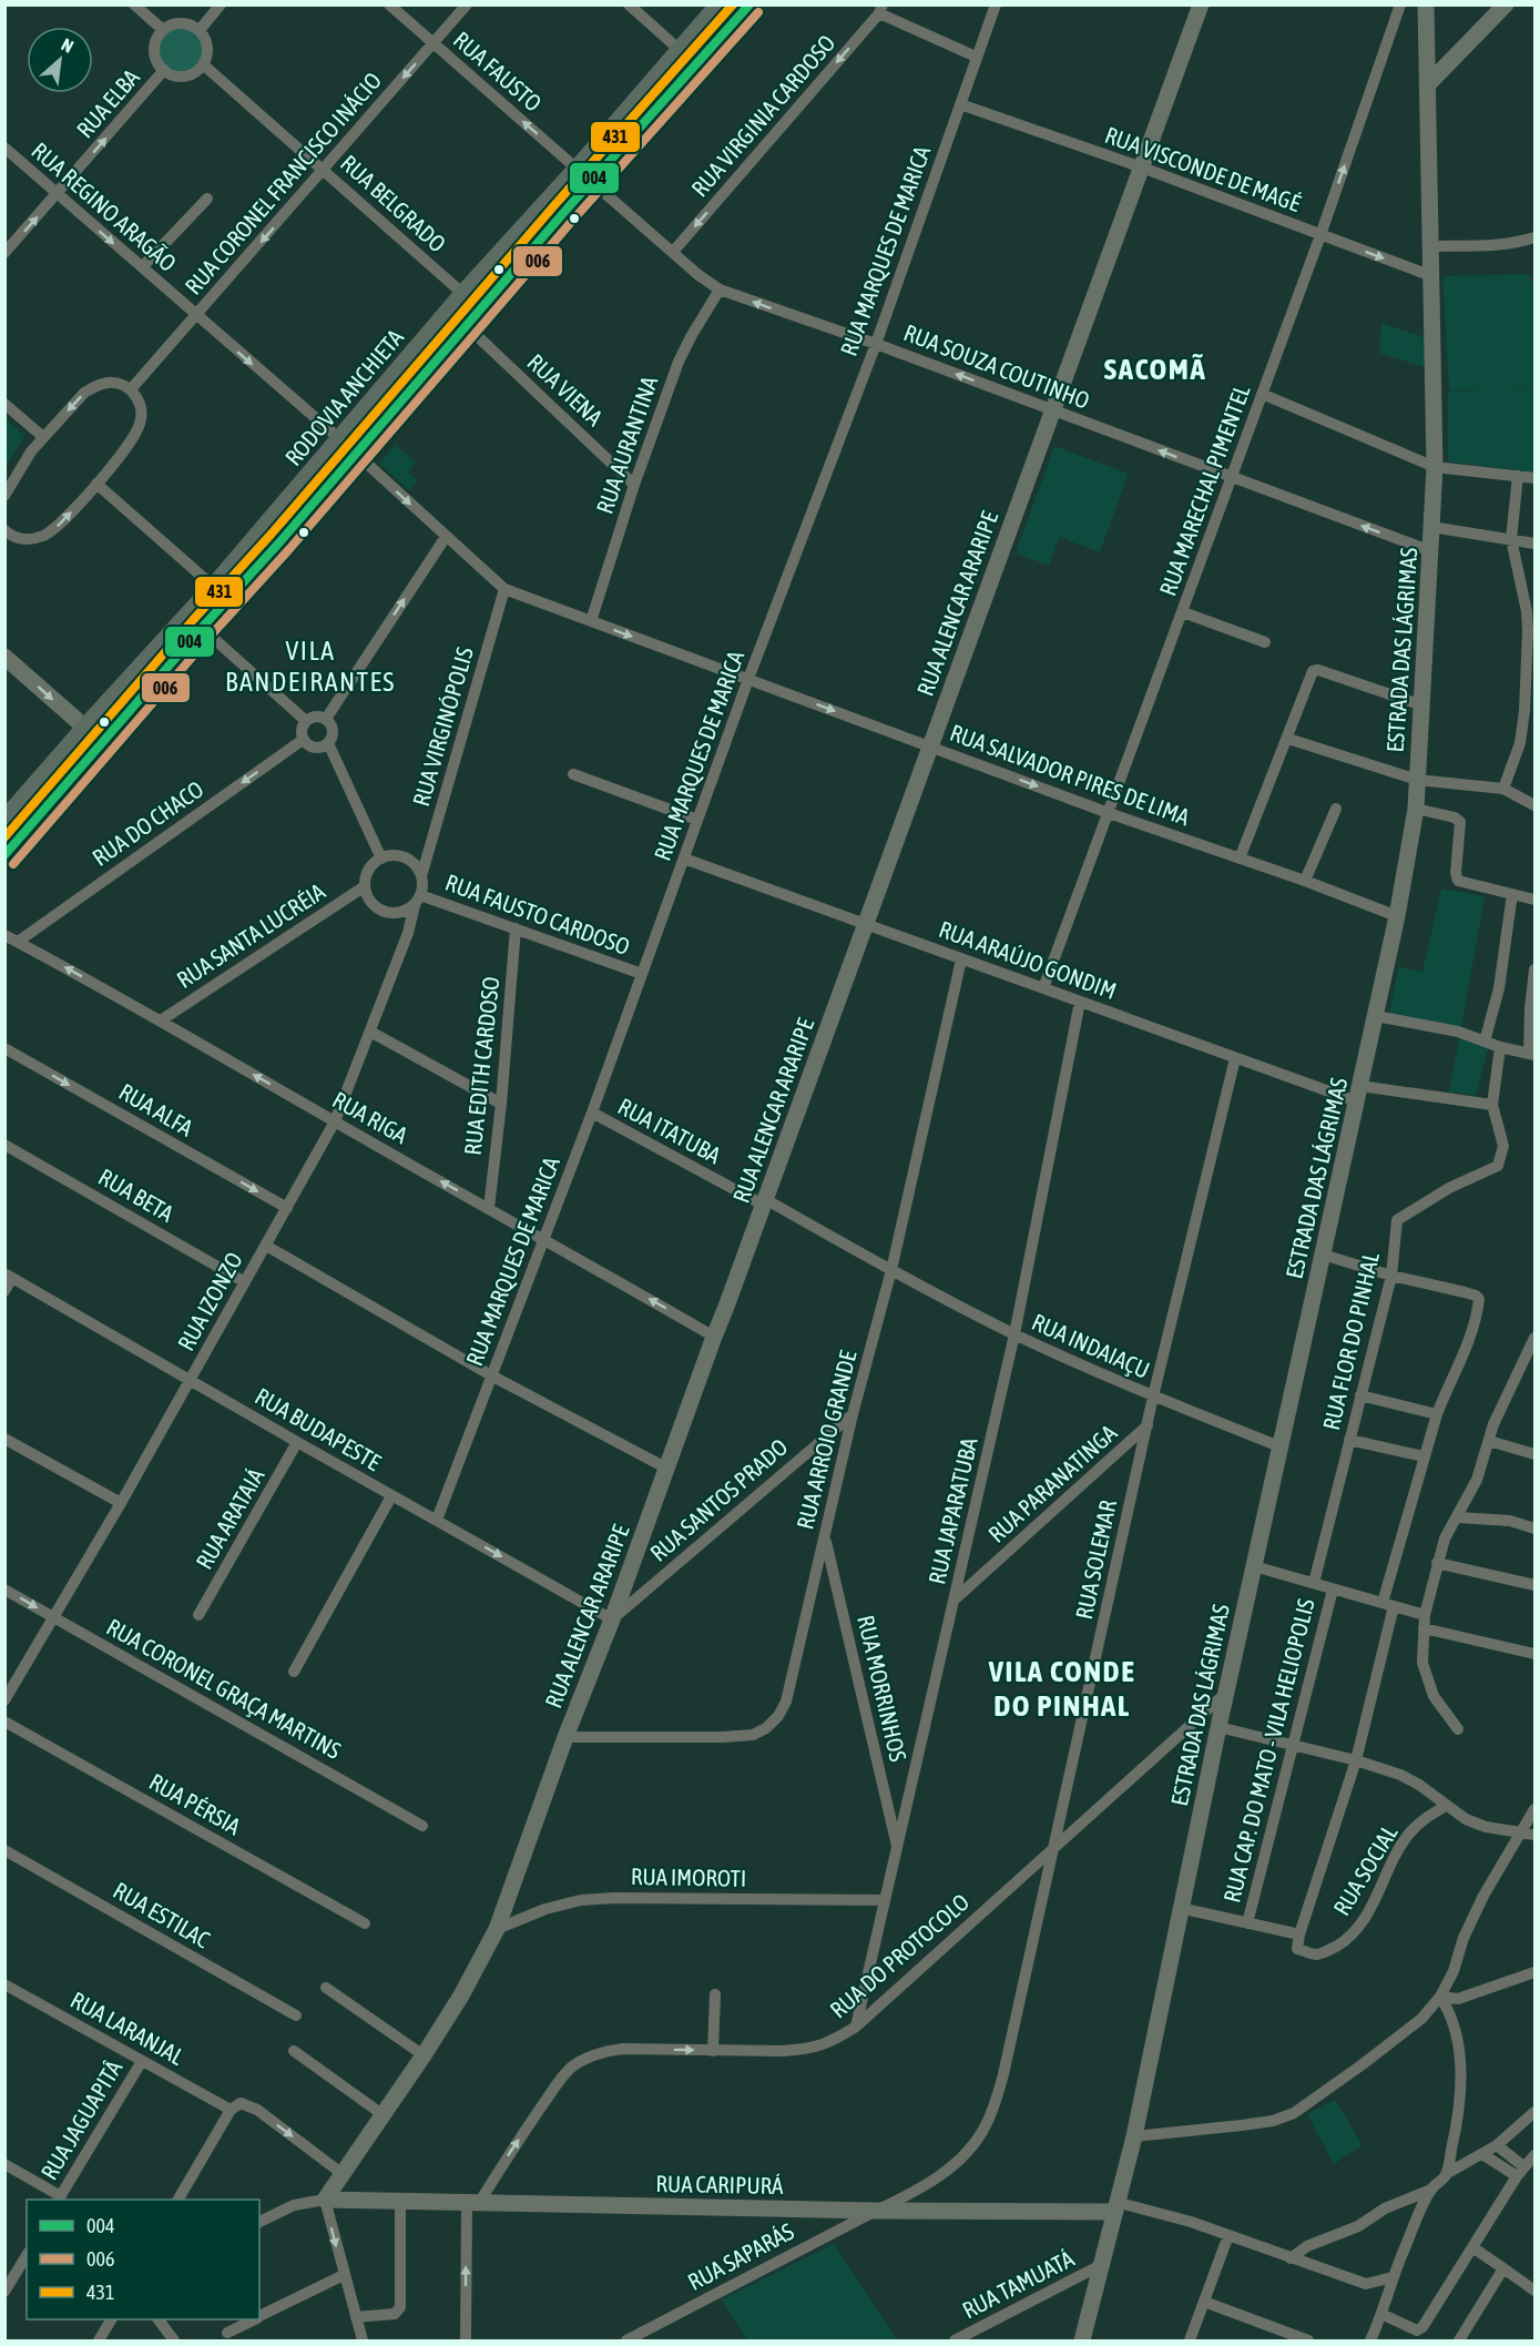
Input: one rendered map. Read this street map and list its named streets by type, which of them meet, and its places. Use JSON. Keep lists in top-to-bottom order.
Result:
{
  "streets": {
    "highway": ["RODOVIA ANCHIETA"],
    "street": [
      "RUA FAUSTO",
      "RUA ELBA",
      "RUA VIRGINIA CARDOSO",
      "RUA VISCONDE DE MAGÉ",
      "RUA CORONEL FRANCISCO INÁCIO",
      "RUA BELGRADO",
      "RUA REGINO ARAGÃO",
      "RUA MARQUES DE MARICA",
      "RUA SOUZA COUTINHO",
      "RUA VIENA",
      "RUA AURANTINA",
      "RUA MARECHAL PIMENTEL",
      "RUA ALENCAR ARARIPE",
      "ESTRADA DAS LÁGRIMAS",
      "RUA VIRGINÓPOLIS",
      "RUA SALVADOR PIRES DE LIMA",
      "RUA DO CHACO",
      "RUA FAUSTO CARDOSO",
      "RUA SANTA LUCRÉIA",
      "RUA ARAÚJO GONDIM",
      "RUA EDITH CARDOSO",
      "RUA ALFA",
      "RUA RIGA",
      "RUA ITATUBA",
      "RUA BETA",
      "RUA IZONZO",
      "RUA FLOR DO PINHAL",
      "RUA INDAIAÇU",
      "RUA BUDAPESTE",
      "RUA ARROIO GRANDE",
      "RUA PARANATINGA",
      "RUA SANTOS PRADO",
      "RUA JAPARATUBA",
      "RUA ARATAIÁ",
      "RUA SOLEMAR",
      "RUA CORONEL GRAÇA MARTINS",
      "RUA MORRINHOS",
      "RUA CAP. DO MATO - VILA HELIOPOLIS",
      "RUA PÉRSIA",
      "RUA SOCIAL",
      "RUA IMOROTI",
      "RUA ESTILAC",
      "RUA DO PROTOCOLO",
      "RUA LARANJAL",
      "RUA JAGUAPITÂ",
      "RUA CARIPURÁ",
      "RUA SAPARÁS",
      "RUA TAMUATÁ"
    ]
  },
  "crossings": [
    ["RUA FAUSTO", "RUA CORONEL FRANCISCO INÁCIO"],
    ["RUA FAUSTO", "RUA SOUZA COUTINHO"],
    ["RUA FAUSTO", "RODOVIA ANCHIETA"],
    ["RUA ELBA", "RUA BELGRADO"],
    ["RUA ELBA", "RUA REGINO ARAGÃO"],
    ["RUA VIRGINIA CARDOSO", "RUA SOUZA COUTINHO"],
    ["RUA VISCONDE DE MAGÉ", "RUA MARQUES DE MARICA"],
    ["RUA VISCONDE DE MAGÉ", "RUA MARECHAL PIMENTEL"],
    ["RUA VISCONDE DE MAGÉ", "RUA ALENCAR ARARIPE"],
    ["RUA VISCONDE DE MAGÉ", "ESTRADA DAS LÁGRIMAS"],
    ["RUA CORONEL FRANCISCO INÁCIO", "RUA BELGRADO"],
    ["RUA CORONEL FRANCISCO INÁCIO", "RUA REGINO ARAGÃO"],
    ["RUA BELGRADO", "RODOVIA ANCHIETA"],
    ["RUA REGINO ARAGÃO", "RODOVIA ANCHIETA"],
    ["RUA REGINO ARAGÃO", "RUA SALVADOR PIRES DE LIMA"],
    ["RUA MARQUES DE MARICA", "RUA SOUZA COUTINHO"],
    ["RUA MARQUES DE MARICA", "RUA SALVADOR PIRES DE LIMA"],
    ["RUA MARQUES DE MARICA", "RUA FAUSTO CARDOSO"],
    ["RUA MARQUES DE MARICA", "RUA ARAÚJO GONDIM"],
    ["RUA MARQUES DE MARICA", "RUA RIGA"],
    ["RUA MARQUES DE MARICA", "RUA ITATUBA"],
    ["RUA MARQUES DE MARICA", "RUA BUDAPESTE"],
    ["RUA SOUZA COUTINHO", "RODOVIA ANCHIETA"],
    ["RUA SOUZA COUTINHO", "RUA AURANTINA"],
    ["RUA SOUZA COUTINHO", "RUA MARECHAL PIMENTEL"],
    ["RUA SOUZA COUTINHO", "RUA ALENCAR ARARIPE"],
    ["RUA SOUZA COUTINHO", "ESTRADA DAS LÁGRIMAS"],
    ["RUA VIENA", "RODOVIA ANCHIETA"],
    ["RUA VIENA", "RUA AURANTINA"],
    ["RODOVIA ANCHIETA", "RUA SALVADOR PIRES DE LIMA"],
    ["RUA AURANTINA", "RUA SALVADOR PIRES DE LIMA"],
    ["RUA MARECHAL PIMENTEL", "RUA SALVADOR PIRES DE LIMA"],
    ["RUA MARECHAL PIMENTEL", "RUA ARAÚJO GONDIM"],
    ["RUA ALENCAR ARARIPE", "RUA SALVADOR PIRES DE LIMA"],
    ["RUA ALENCAR ARARIPE", "RUA ARAÚJO GONDIM"],
    ["RUA ALENCAR ARARIPE", "RUA RIGA"],
    ["RUA ALENCAR ARARIPE", "RUA ITATUBA"],
    ["RUA ALENCAR ARARIPE", "RUA BUDAPESTE"],
    ["RUA ALENCAR ARARIPE", "RUA ARROIO GRANDE"],
    ["RUA ALENCAR ARARIPE", "RUA SANTOS PRADO"],
    ["RUA ALENCAR ARARIPE", "RUA IMOROTI"],
    ["RUA ALENCAR ARARIPE", "RUA CARIPURÁ"],
    ["ESTRADA DAS LÁGRIMAS", "RUA SALVADOR PIRES DE LIMA"],
    ["ESTRADA DAS LÁGRIMAS", "RUA ARAÚJO GONDIM"],
    ["ESTRADA DAS LÁGRIMAS", "RUA INDAIAÇU"],
    ["ESTRADA DAS LÁGRIMAS", "RUA DO PROTOCOLO"],
    ["ESTRADA DAS LÁGRIMAS", "RUA CARIPURÁ"],
    ["ESTRADA DAS LÁGRIMAS", "RUA TAMUATÁ"],
    ["RUA VIRGINÓPOLIS", "RUA SALVADOR PIRES DE LIMA"],
    ["RUA VIRGINÓPOLIS", "RUA FAUSTO CARDOSO"],
    ["RUA VIRGINÓPOLIS", "RUA SANTA LUCRÉIA"],
    ["RUA VIRGINÓPOLIS", "RUA IZONZO"],
    ["RUA DO CHACO", "RUA RIGA"],
    ["RUA FAUSTO CARDOSO", "RUA SANTA LUCRÉIA"],
    ["RUA FAUSTO CARDOSO", "RUA EDITH CARDOSO"],
    ["RUA FAUSTO CARDOSO", "RUA IZONZO"],
    ["RUA SANTA LUCRÉIA", "RUA RIGA"],
    ["RUA SANTA LUCRÉIA", "RUA IZONZO"],
    ["RUA ARAÚJO GONDIM", "RUA FLOR DO PINHAL"],
    ["RUA ARAÚJO GONDIM", "RUA ARROIO GRANDE"],
    ["RUA ARAÚJO GONDIM", "RUA JAPARATUBA"],
    ["RUA ARAÚJO GONDIM", "RUA SOLEMAR"],
    ["RUA EDITH CARDOSO", "RUA RIGA"],
    ["RUA ALFA", "RUA IZONZO"],
    ["RUA RIGA", "RUA IZONZO"],
    ["RUA ITATUBA", "RUA INDAIAÇU"],
    ["RUA ITATUBA", "RUA ARROIO GRANDE"],
    ["RUA BETA", "RUA IZONZO"],
    ["RUA IZONZO", "RUA BUDAPESTE"],
    ["RUA IZONZO", "RUA CORONEL GRAÇA MARTINS"],
    ["RUA INDAIAÇU", "RUA ARROIO GRANDE"],
    ["RUA INDAIAÇU", "RUA JAPARATUBA"],
    ["RUA INDAIAÇU", "RUA SOLEMAR"],
    ["RUA BUDAPESTE", "RUA SANTOS PRADO"],
    ["RUA BUDAPESTE", "RUA ARATAIÁ"],
    ["RUA ARROIO GRANDE", "RUA SANTOS PRADO"],
    ["RUA ARROIO GRANDE", "RUA MORRINHOS"],
    ["RUA PARANATINGA", "RUA JAPARATUBA"],
    ["RUA PARANATINGA", "RUA SOLEMAR"],
    ["RUA JAPARATUBA", "RUA MORRINHOS"],
    ["RUA JAPARATUBA", "RUA IMOROTI"],
    ["RUA JAPARATUBA", "RUA DO PROTOCOLO"],
    ["RUA SOLEMAR", "RUA DO PROTOCOLO"],
    ["RUA SOLEMAR", "RUA CARIPURÁ"],
    ["RUA SOLEMAR", "RUA SAPARÁS"],
    ["RUA DO PROTOCOLO", "RUA CARIPURÁ"],
    ["RUA LARANJAL", "RUA JAGUAPITÂ"],
    ["RUA CARIPURÁ", "RUA SAPARÁS"]
  ],
  "one_way": [
    "RUA FAUSTO",
    "RUA ELBA",
    "RUA VIRGINIA CARDOSO",
    "RUA CORONEL FRANCISCO INÁCIO",
    "RUA REGINO ARAGÃO",
    "RUA SOUZA COUTINHO",
    "RUA SALVADOR PIRES DE LIMA",
    "RUA DO CHACO",
    "RUA ALFA",
    "RUA RIGA"
  ],
  "districts": ["SACOMÃ", "VILA BANDEIRANTES", "VILA CONDE DO PINHAL"],
  "lines": ["transit line 004", "transit line 431", "transit line 006"],
  "legend": ["004", "006", "431"],
  "north": "top right"
}
